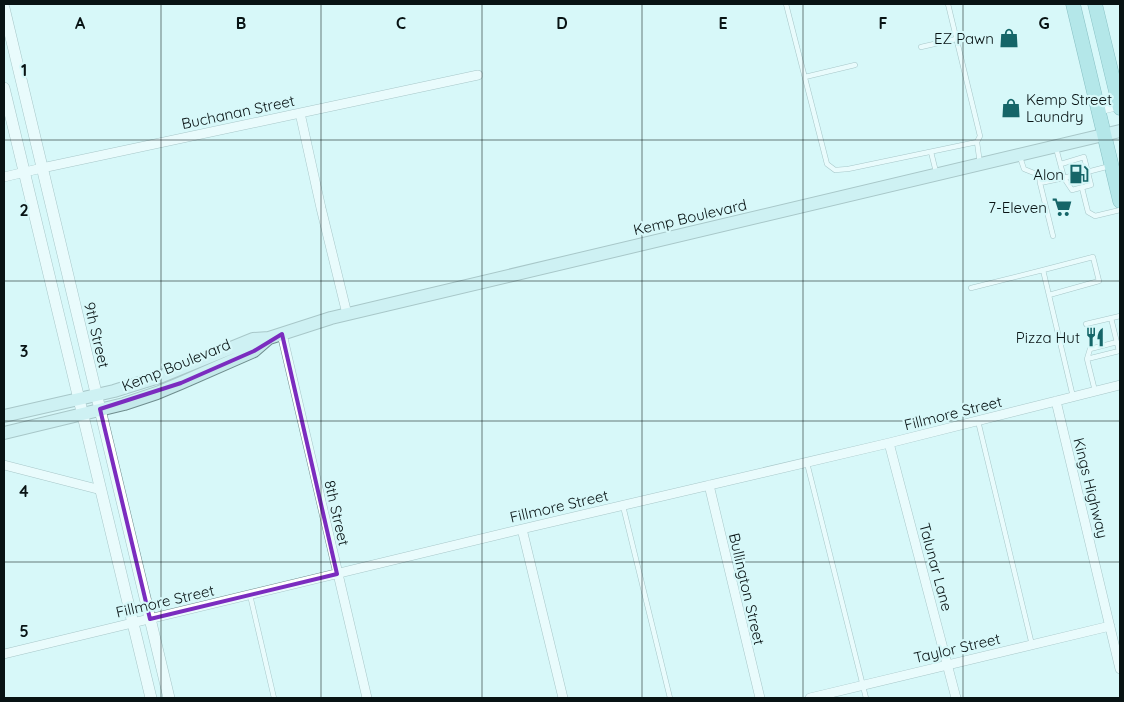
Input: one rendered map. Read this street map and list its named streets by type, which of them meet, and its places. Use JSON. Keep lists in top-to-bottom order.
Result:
{
  "streets": {
    "main road": ["Kemp Boulevard"],
    "street": [
      "Buchanan Street",
      "9th Street",
      "Fillmore Street",
      "Kings Highway",
      "8th Street",
      "Talunar Lane",
      "Bullington Street",
      "Taylor Street"
    ]
  },
  "crossings": [
    ["Buchanan Street", "9th Street"],
    ["Kemp Boulevard", "9th Street"],
    ["Kemp Boulevard", "8th Street"],
    ["9th Street", "Fillmore Street"],
    ["Fillmore Street", "Kings Highway"],
    ["Fillmore Street", "8th Street"],
    ["Fillmore Street", "Talunar Lane"],
    ["Fillmore Street", "Bullington Street"],
    ["Kings Highway", "Taylor Street"],
    ["Talunar Lane", "Taylor Street"]
  ],
  "places": {
    "shop": ["EZ Pawn", "Kemp Street Laundry"],
    "fuel station": ["Alon"],
    "supermarket": ["7-Eleven"],
    "restaurant": ["Pizza Hut"]
  },
  "grid": {
    "columns": [
      "A",
      "B",
      "C",
      "D",
      "E",
      "F",
      "G"
    ],
    "rows": [
      "1",
      "2",
      "3",
      "4",
      "5"
    ]
  }
}
